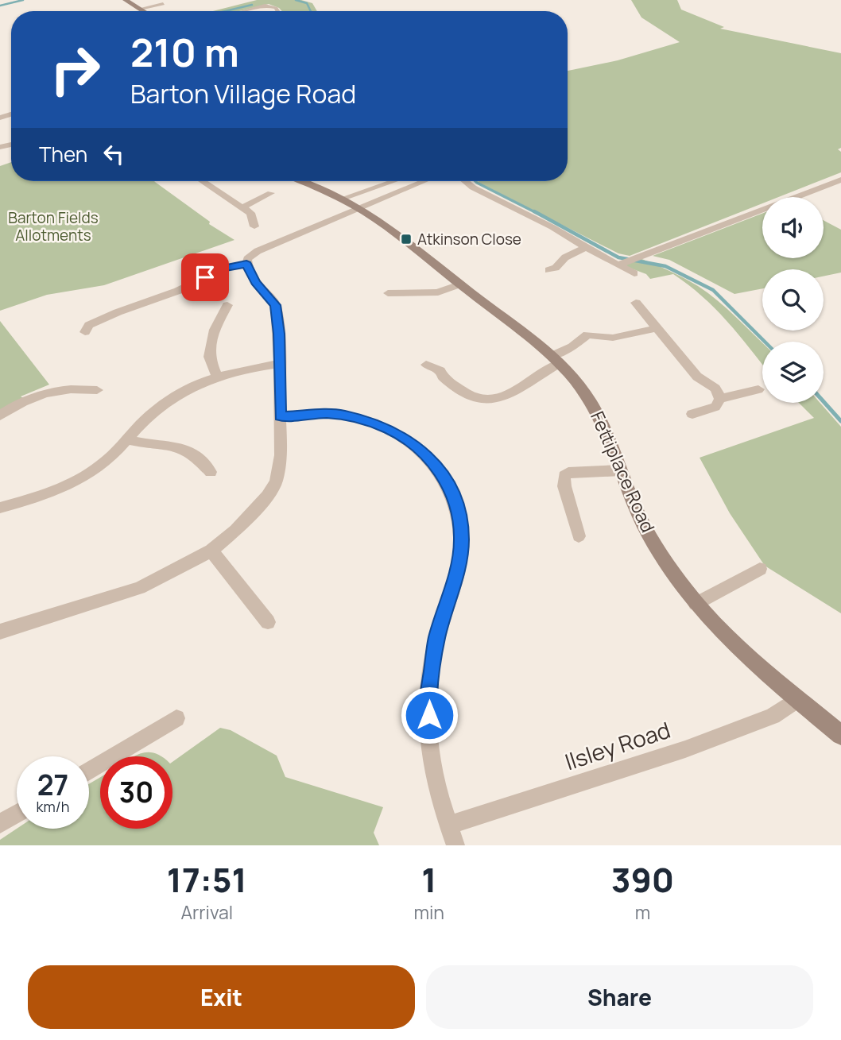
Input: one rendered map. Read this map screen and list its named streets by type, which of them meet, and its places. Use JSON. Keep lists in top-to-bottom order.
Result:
{
  "streets": {
    "street": ["Fettiplace Road", "Ilsley Road"]
  },
  "crossings": [
    ["Fettiplace Road", "Ilsley Road"]
  ],
  "parks": ["Barton Fields Allotments"],
  "places": {
    "transit": ["Atkinson Close"]
  },
  "page": {
    "turn": ["210 m", "Barton Village Road"],
    "then": "Then",
    "speed": "27 km/h",
    "limit": "30",
    "eta": [
      "17:51",
      "Arrival",
      "1",
      "min",
      "390",
      "m"
    ],
    "buttons": ["Exit", "Share"]
  }
}
